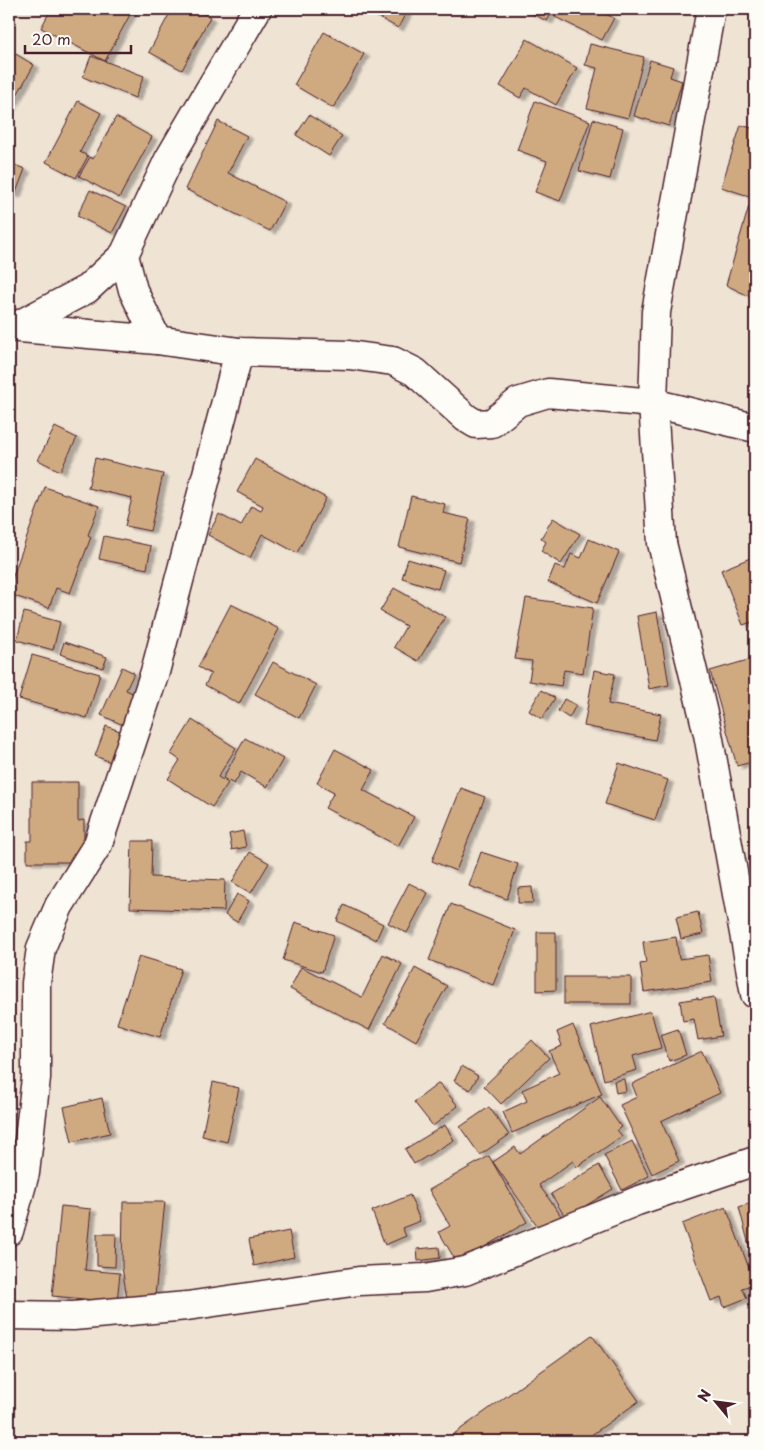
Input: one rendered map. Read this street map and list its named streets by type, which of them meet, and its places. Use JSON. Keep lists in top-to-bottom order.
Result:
{
  "scale_bar": "20 m",
  "north": "top left"
}
